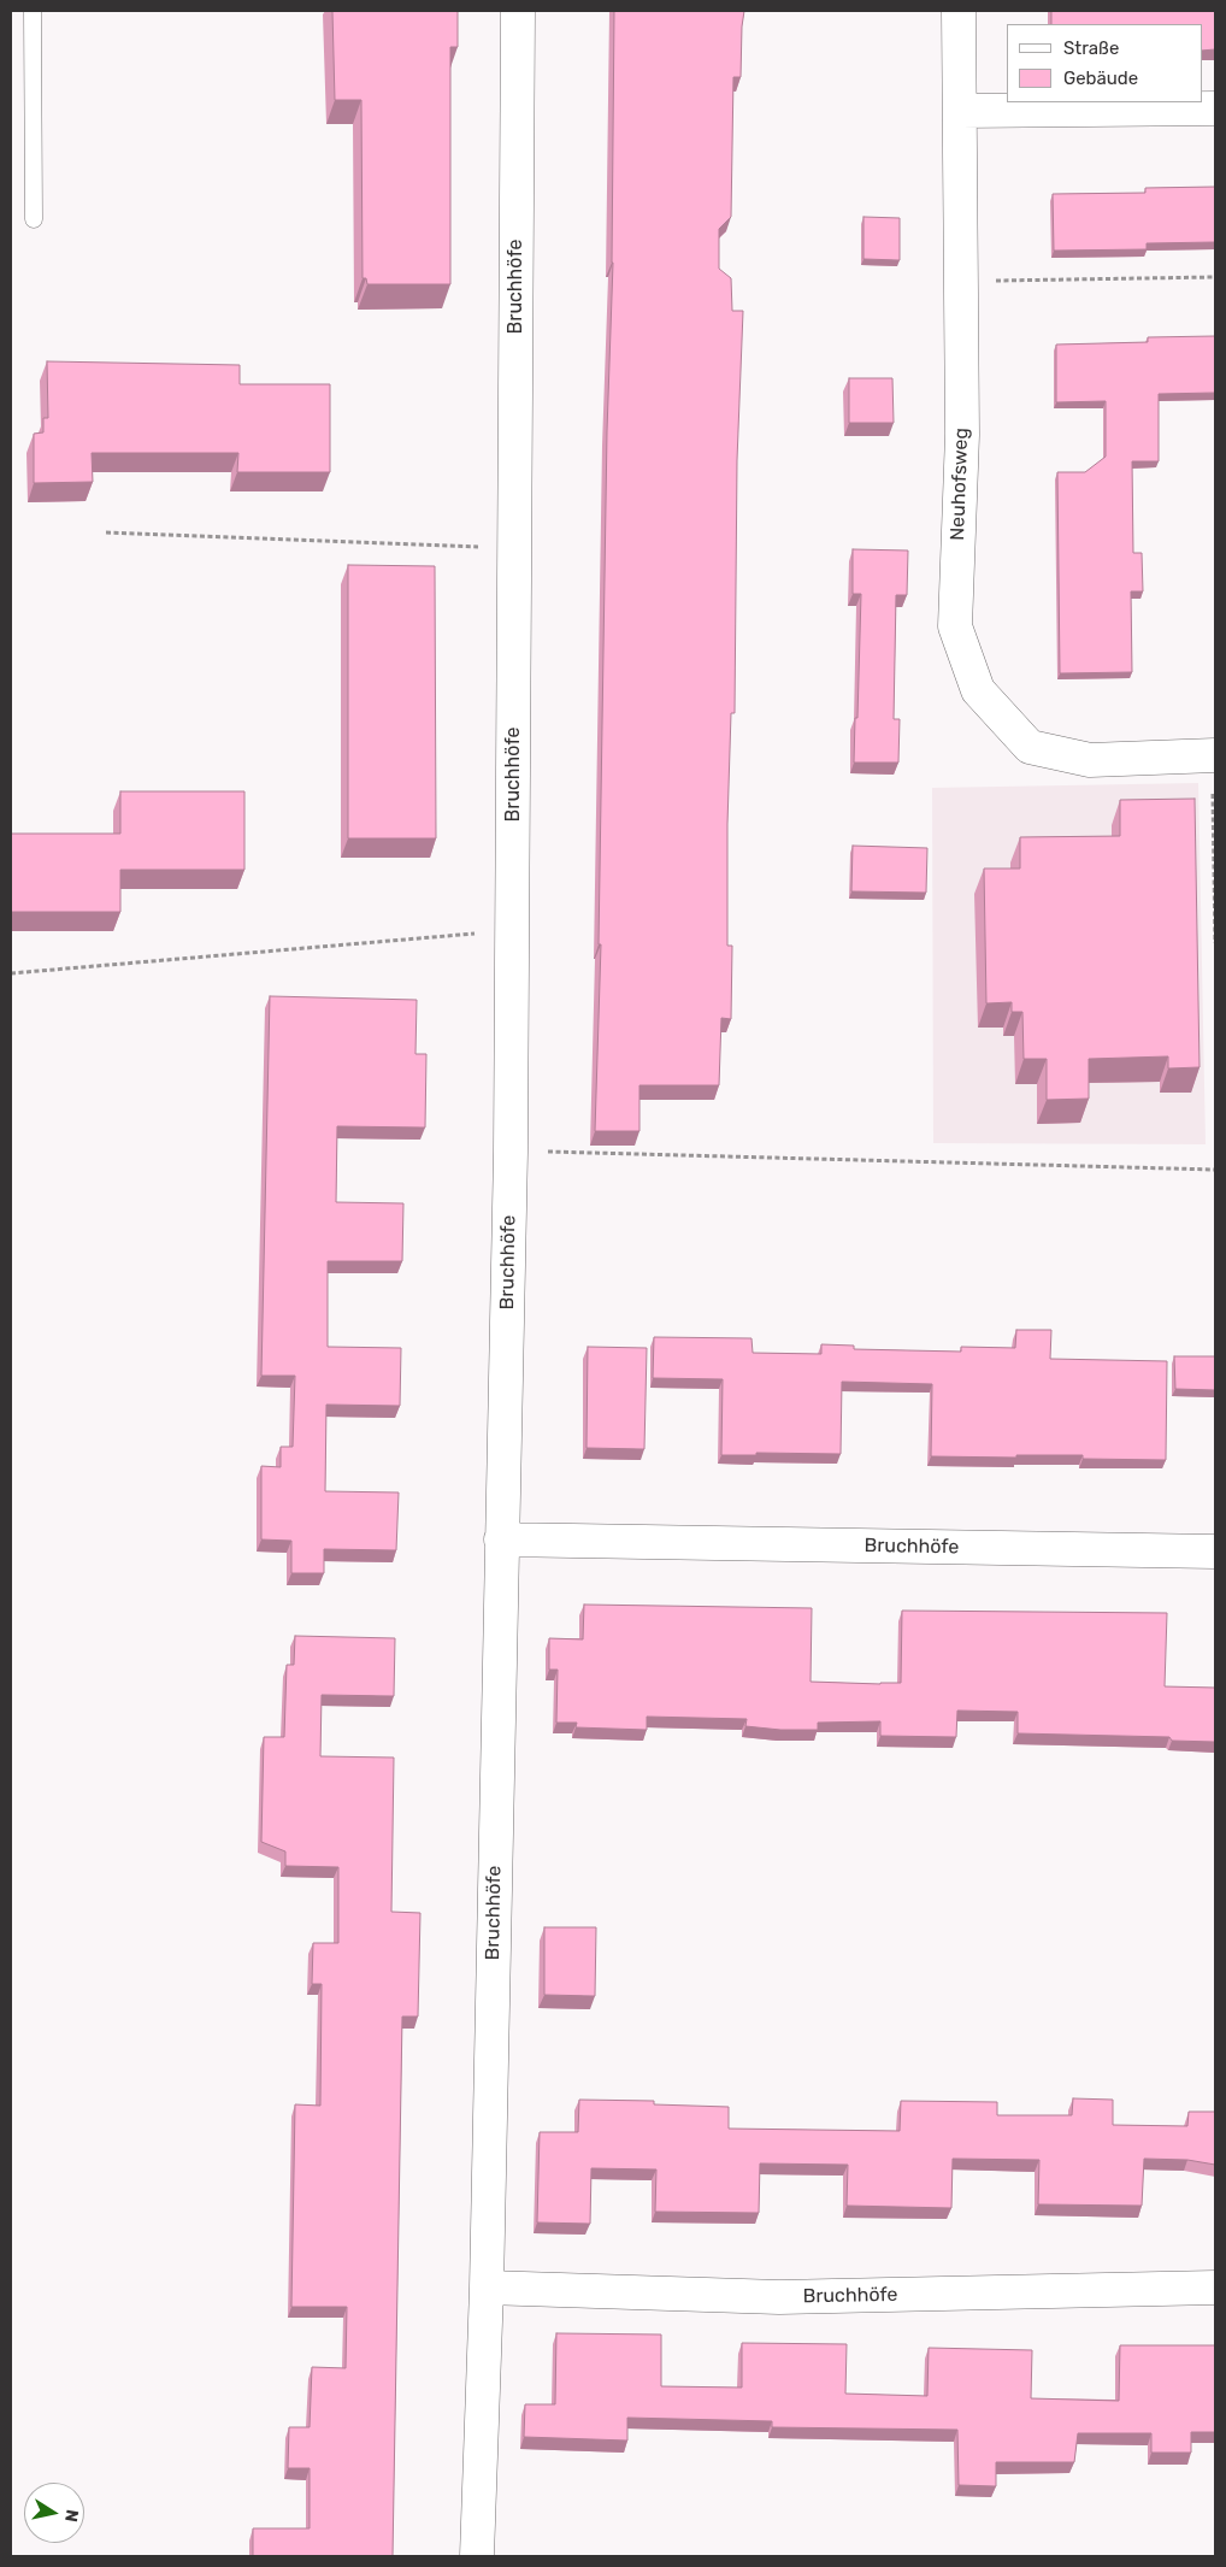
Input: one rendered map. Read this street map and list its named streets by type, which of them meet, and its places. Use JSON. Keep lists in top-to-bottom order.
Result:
{
  "streets": {
    "street": ["Bruchhöfe", "Neuhofsweg"]
  },
  "legend": ["Straße", "Gebäude"],
  "north": "right"
}
